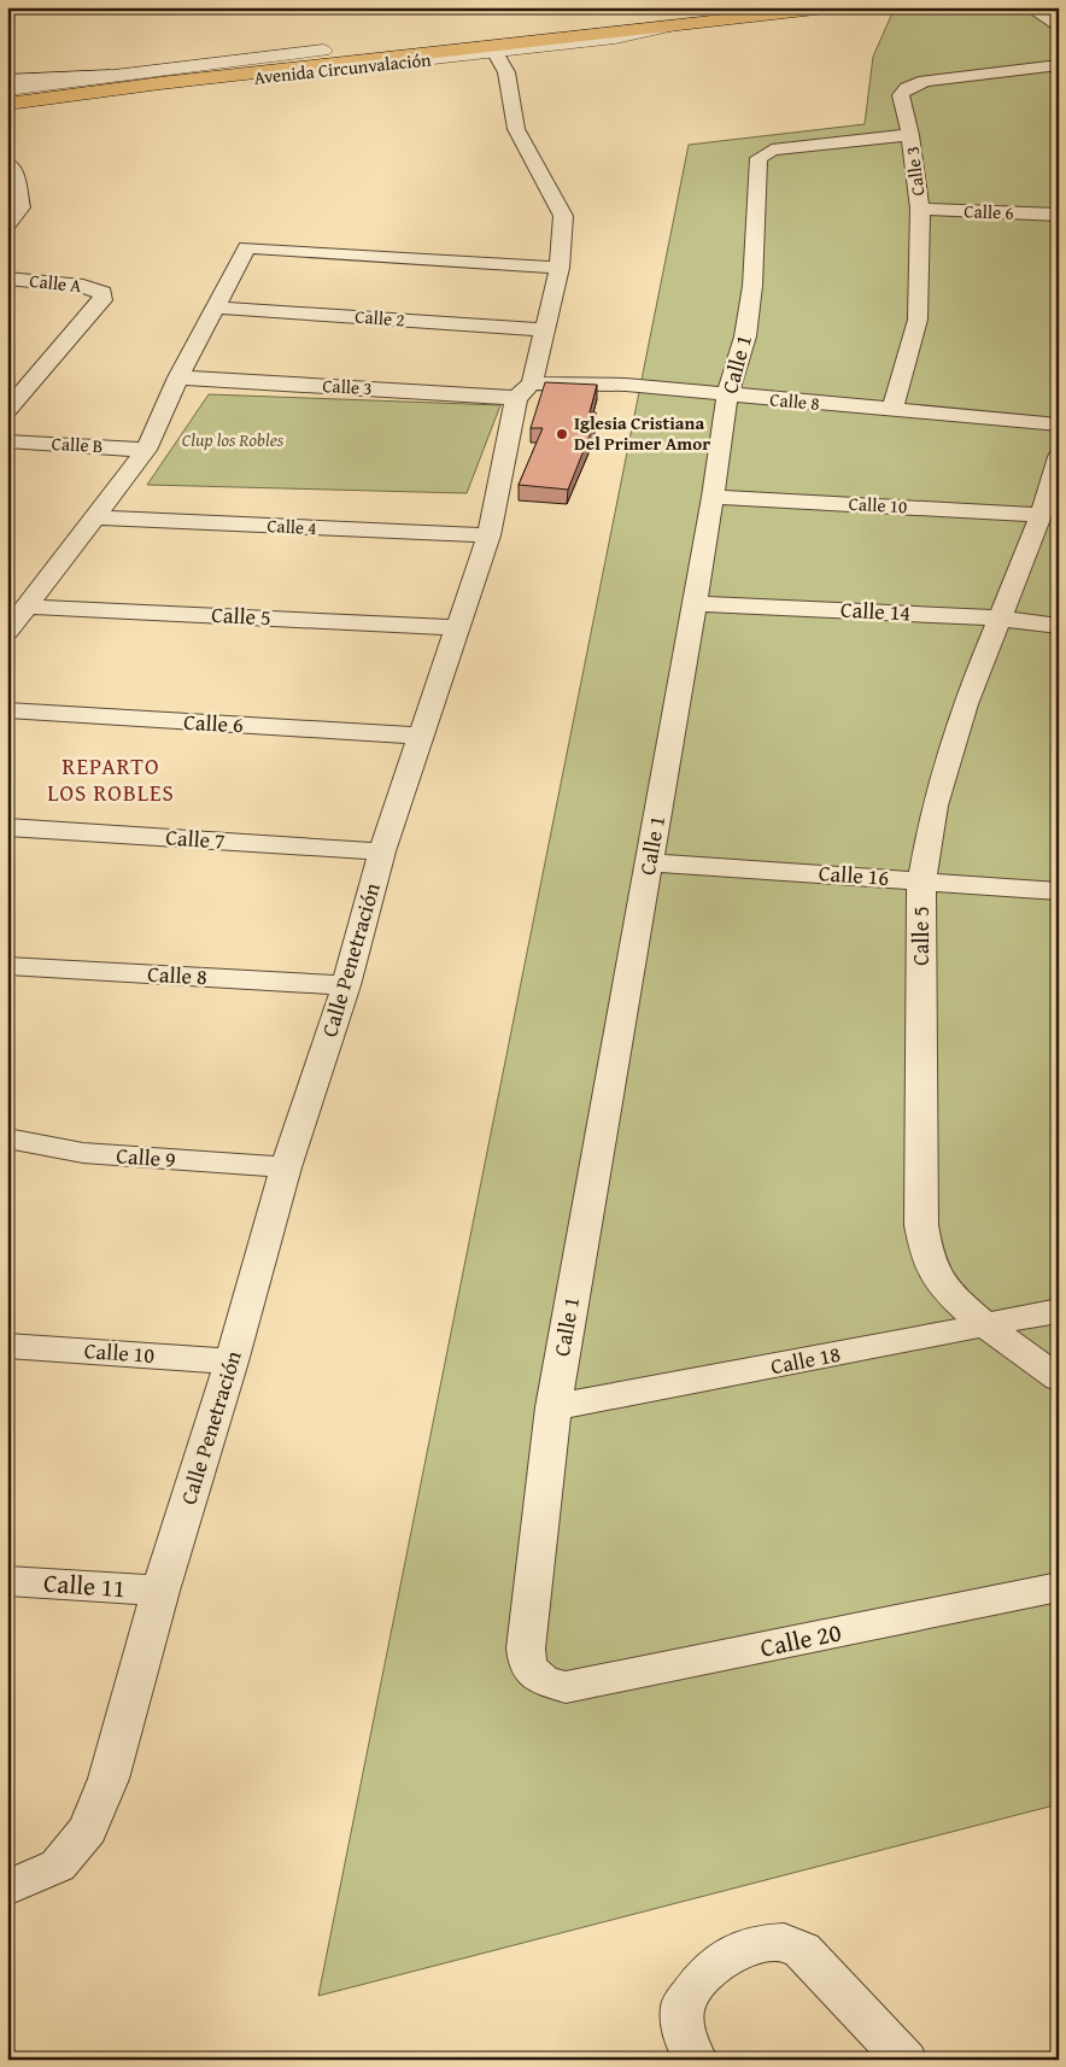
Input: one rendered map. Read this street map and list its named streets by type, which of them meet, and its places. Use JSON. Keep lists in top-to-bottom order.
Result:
{
  "streets": {
    "main road": ["Avenida Circunvalación"],
    "street": [
      "Calle 3",
      "Calle 6",
      "Calle A",
      "Calle 2",
      "Calle 1",
      "Calle 8",
      "Calle B",
      "Calle 10",
      "Calle 4",
      "Calle 14",
      "Calle 5",
      "Calle 7",
      "Calle 16",
      "Calle Penetración",
      "Calle 9",
      "Calle 18",
      "Calle 11",
      "Calle 20"
    ]
  },
  "crossings": [
    ["Avenida Circunvalación", "Calle Penetración"],
    ["Calle 3", "Calle 6"],
    ["Calle 3", "Calle 1"],
    ["Calle 3", "Calle 8"],
    ["Calle 3", "Calle Penetración"],
    ["Calle 6", "Calle Penetración"],
    ["Calle 2", "Calle Penetración"],
    ["Calle 1", "Calle 8"],
    ["Calle 1", "Calle 10"],
    ["Calle 1", "Calle 14"],
    ["Calle 1", "Calle 16"],
    ["Calle 1", "Calle 18"],
    ["Calle 1", "Calle 20"],
    ["Calle 8", "Calle Penetración"],
    ["Calle 10", "Calle 5"],
    ["Calle 10", "Calle Penetración"],
    ["Calle 4", "Calle Penetración"],
    ["Calle 14", "Calle 5"],
    ["Calle 5", "Calle 16"],
    ["Calle 5", "Calle Penetración"],
    ["Calle 5", "Calle 18"],
    ["Calle 7", "Calle Penetración"],
    ["Calle Penetración", "Calle 9"],
    ["Calle Penetración", "Calle 11"]
  ],
  "districts": ["REPARTO LOS ROBLES"],
  "parks": ["Clup los Robles"],
  "places": ["Iglesia Cristiana Del Primer Amor"]
}
